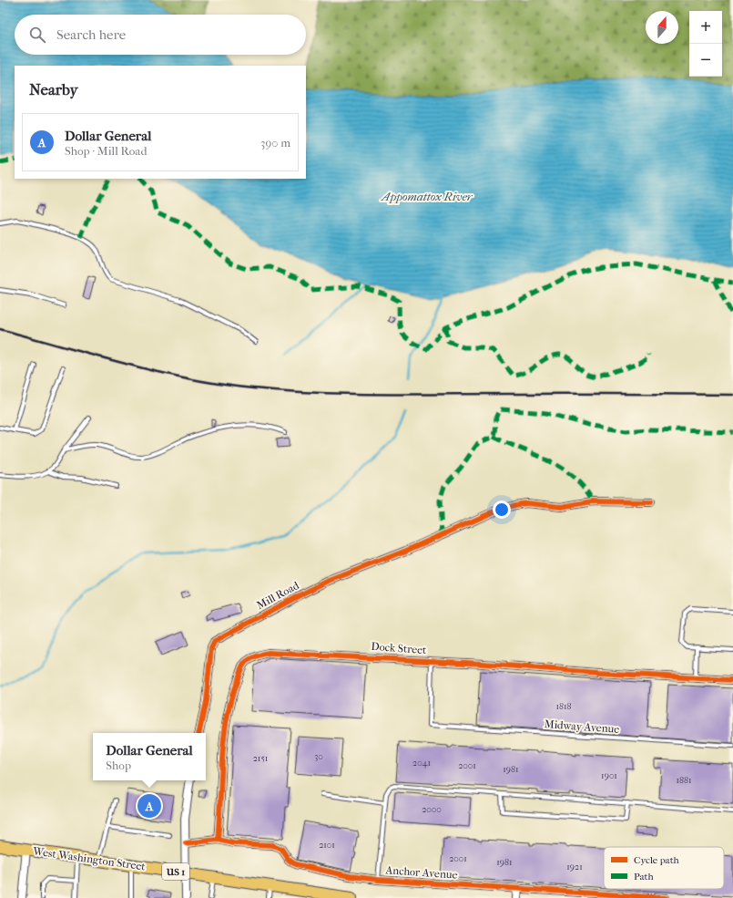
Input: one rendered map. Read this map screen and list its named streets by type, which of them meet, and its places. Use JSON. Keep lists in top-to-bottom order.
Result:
{
  "streets": {
    "main road": ["West Washington Street", "US 1"],
    "street": ["Mill Road", "Dock Street", "Anchor Avenue"],
    "lane": ["Midway Avenue"]
  },
  "crossings": [
    ["Dock Street", "Midway Avenue"],
    ["Dock Street", "Anchor Avenue"]
  ],
  "water": ["Appomattox River"],
  "house_numbers": [
    "1818",
    "30",
    "2151",
    "2041",
    "2001",
    "1981",
    "1901",
    "1881",
    "2000",
    "2101",
    "2001",
    "1981",
    "1921"
  ],
  "legend": ["Cycle path", "Path"],
  "north": "top",
  "page": {
    "map_buttons": ["+", "−"],
    "search": "Search here",
    "heading": "Nearby",
    "list": [
      {
        "mark": "A",
        "name": "Dollar General",
        "note": "Shop · Mill Road",
        "value": "390 m"
      }
    ],
    "popup": ["Dollar General", "Shop"],
    "pins": "A"
  }
}
